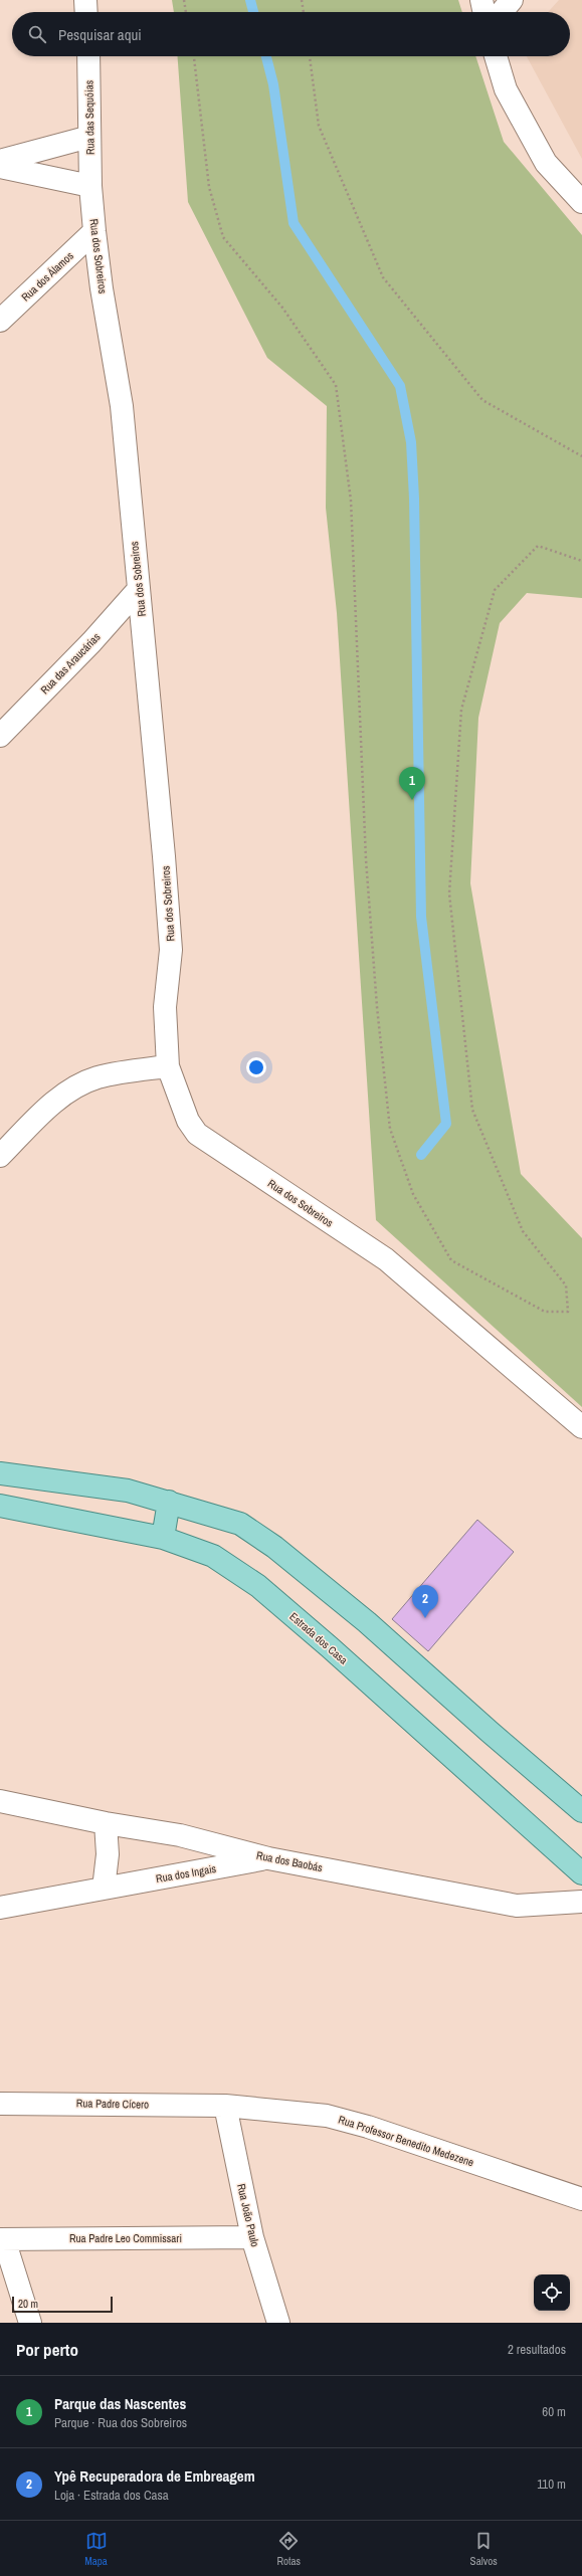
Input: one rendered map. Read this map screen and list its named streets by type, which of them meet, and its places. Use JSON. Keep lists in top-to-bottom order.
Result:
{
  "streets": {
    "main road": ["Estrada dos Casa"],
    "street": [
      "Rua das Sequóias",
      "Rua dos Sobreiros",
      "Rua dos Álamos",
      "Rua das Araucárias",
      "Rua dos Baobás",
      "Rua dos Ingais",
      "Rua Padre Cícero",
      "Rua Professor Benedito Medezene",
      "Rua João Paulo",
      "Rua Padre Leo Commissari"
    ]
  },
  "crossings": [
    ["Rua das Sequóias", "Rua dos Sobreiros"],
    ["Rua dos Sobreiros", "Rua dos Álamos"],
    ["Rua dos Sobreiros", "Rua das Araucárias"],
    ["Rua dos Baobás", "Rua dos Ingais"],
    ["Rua Padre Cícero", "Rua Professor Benedito Medezene"],
    ["Rua Padre Cícero", "Rua João Paulo"],
    ["Rua Professor Benedito Medezene", "Rua João Paulo"],
    ["Rua João Paulo", "Rua Padre Leo Commissari"]
  ],
  "scale_bar": "20 m",
  "page": {
    "search": "Pesquisar aqui",
    "pins": ["1", "2"],
    "scale": "20 m",
    "heading": ["Por perto", "2 resultados"],
    "list": [
      {
        "mark": "1",
        "name": "Parque das Nascentes",
        "note": "Parque · Rua dos Sobreiros",
        "value": "60 m"
      },
      {
        "mark": "2",
        "name": "Ypê Recuperadora de Embreagem",
        "note": "Loja · Estrada dos Casa",
        "value": "110 m"
      }
    ],
    "nav": ["Mapa", "Rotas", "Salvos"]
  }
}
